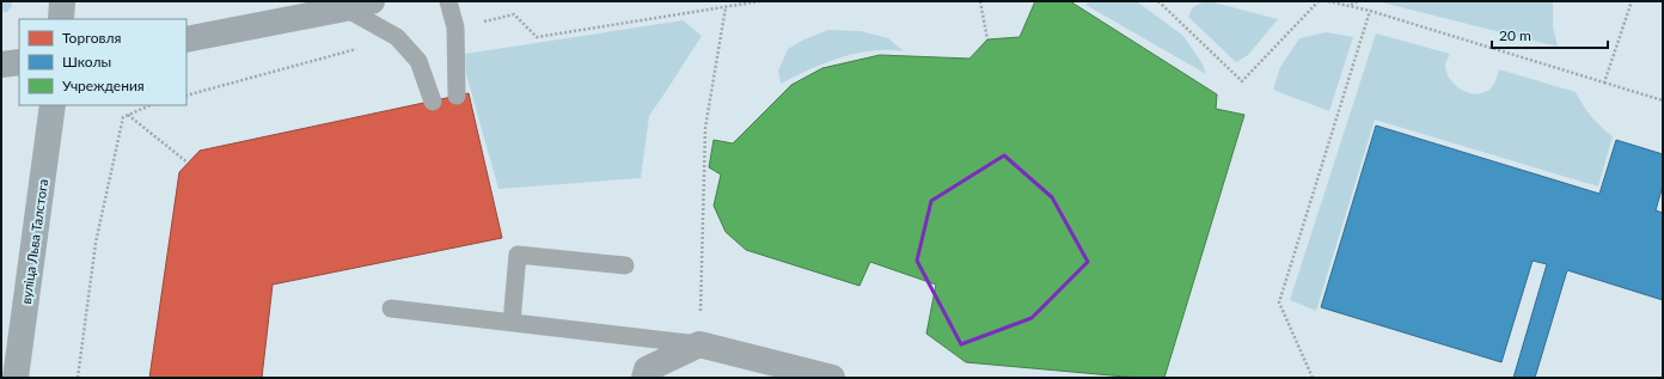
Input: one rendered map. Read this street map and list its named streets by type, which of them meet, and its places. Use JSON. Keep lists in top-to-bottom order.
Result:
{
  "streets": {
    "main road": ["вуліца Льва Талстога"]
  },
  "legend": ["Торговля", "Школы", "Учреждения"],
  "scale_bar": "20 m"
}
